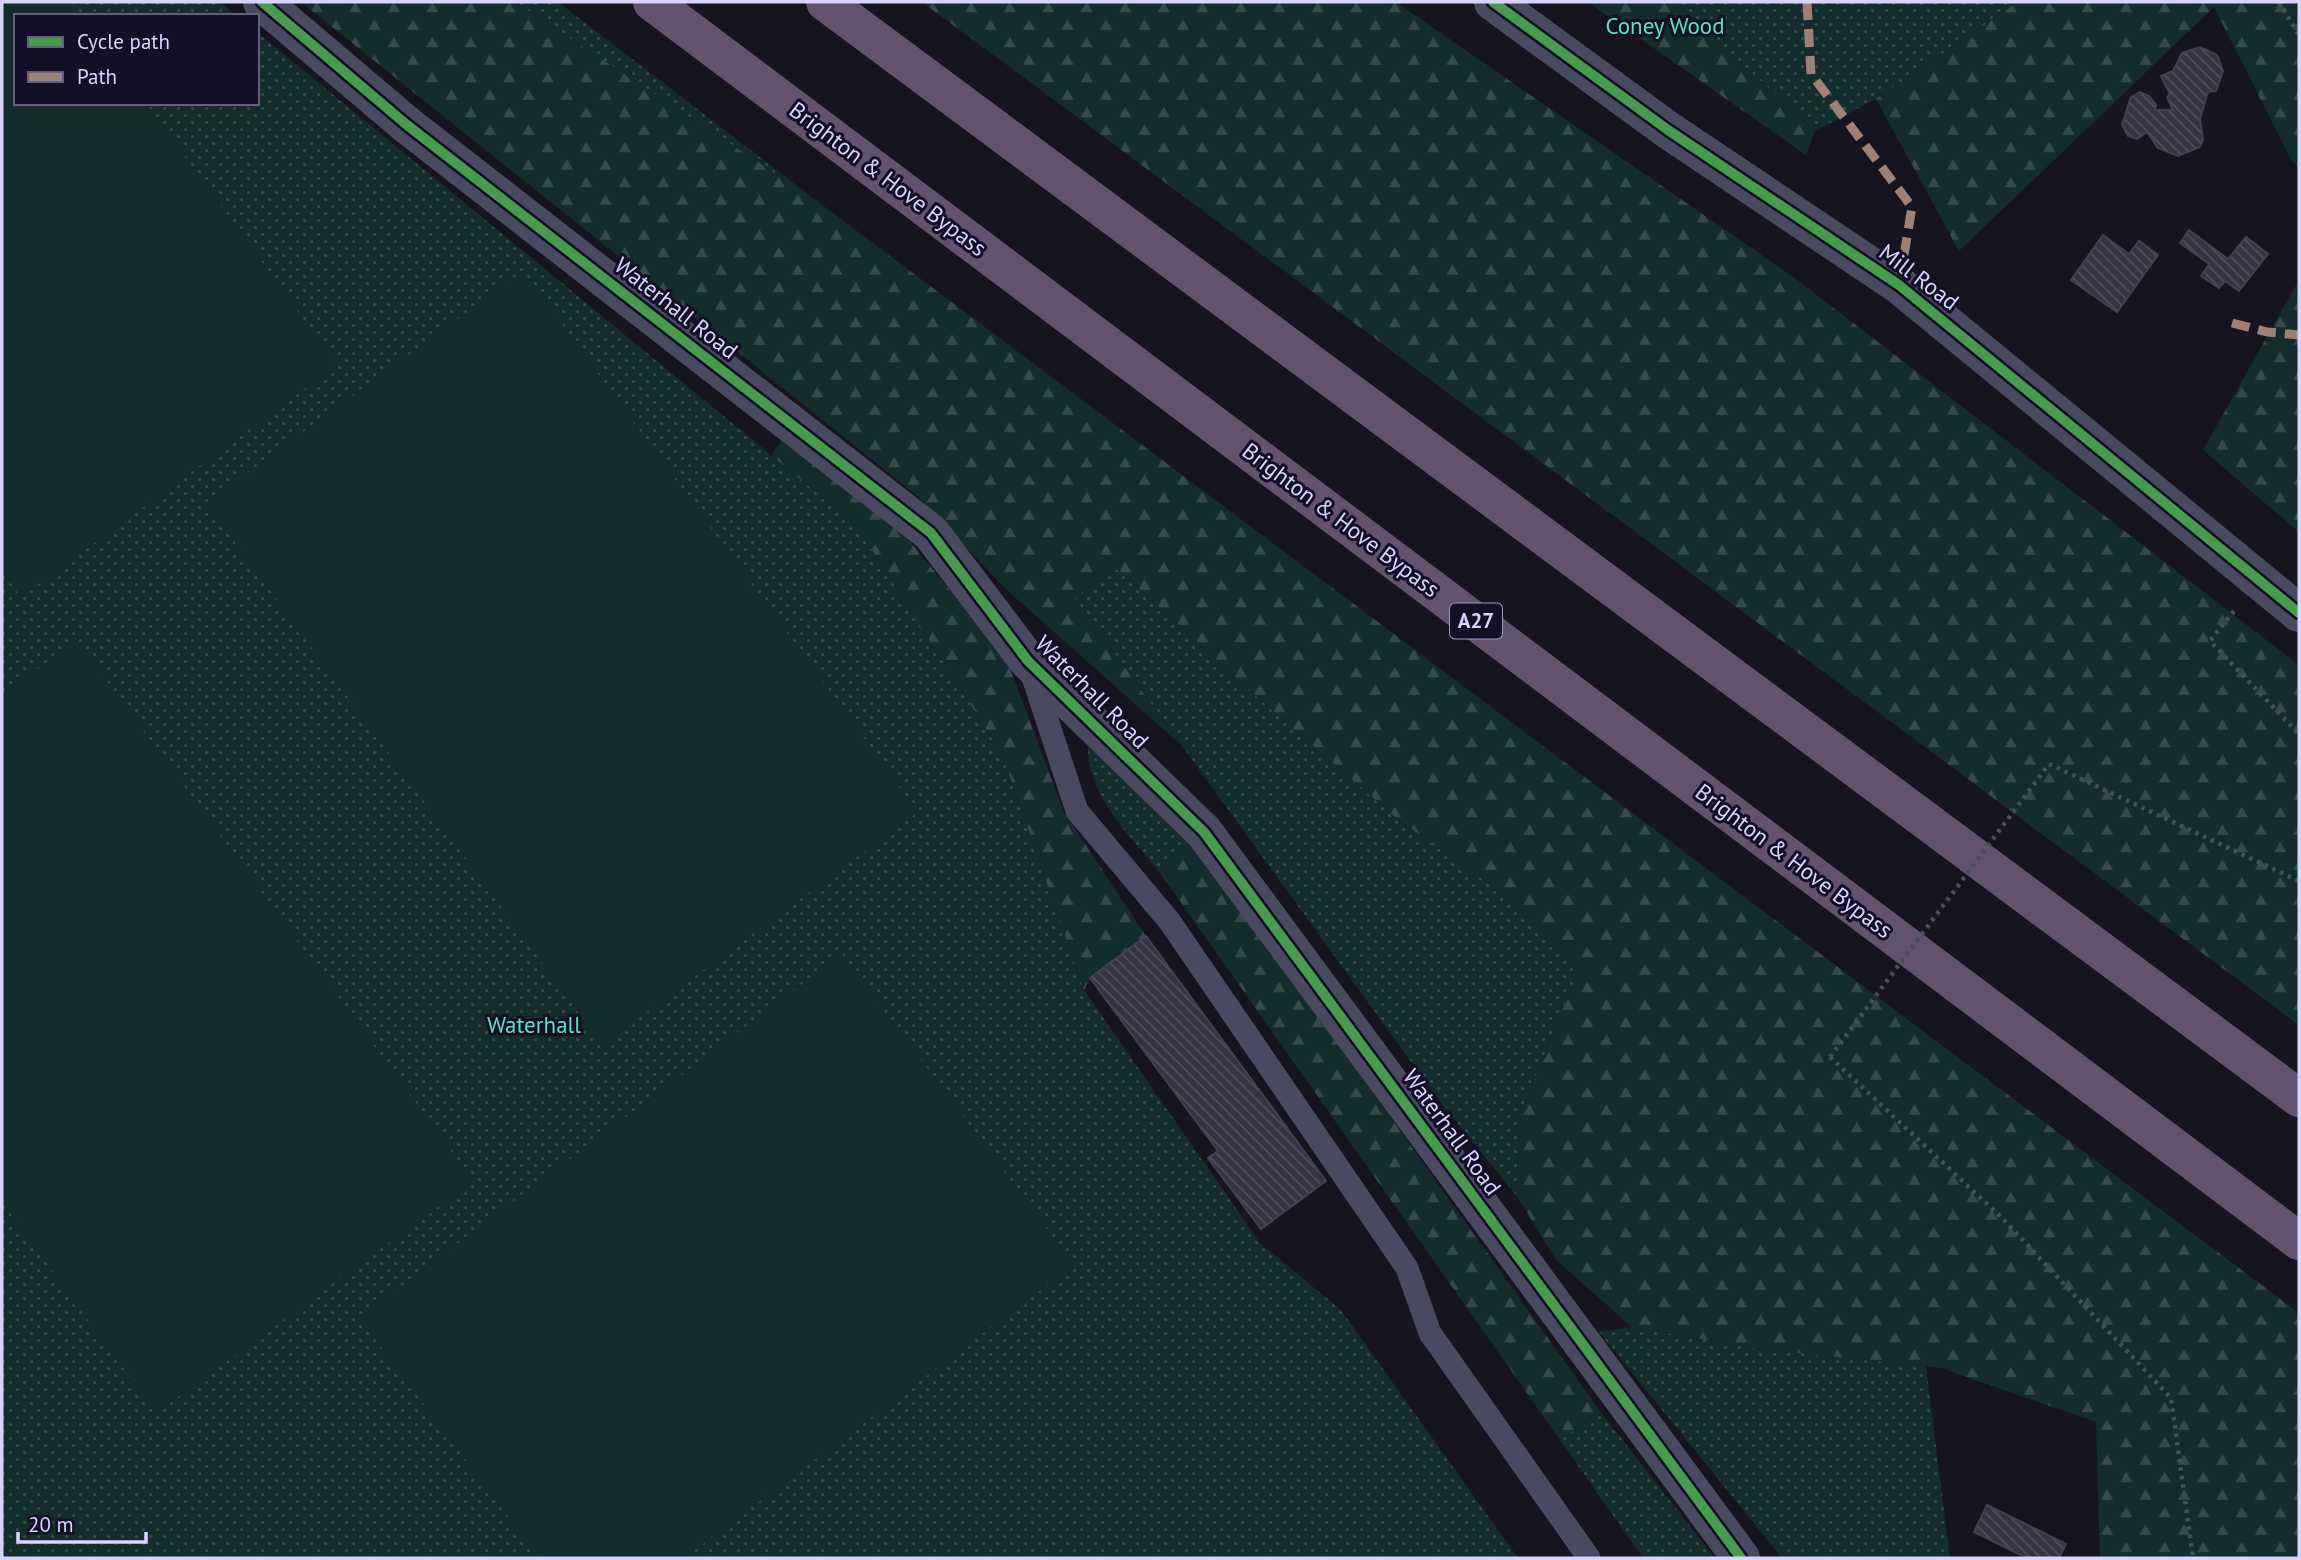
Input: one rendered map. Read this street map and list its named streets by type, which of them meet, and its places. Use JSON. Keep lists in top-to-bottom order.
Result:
{
  "streets": {
    "highway": ["Brighton & Hove Bypass", "A27"],
    "street": ["Mill Road", "Waterhall Road"]
  },
  "parks": ["Coney Wood", "Waterhall"],
  "legend": ["Cycle path", "Path"],
  "scale_bar": "20 m"
}
